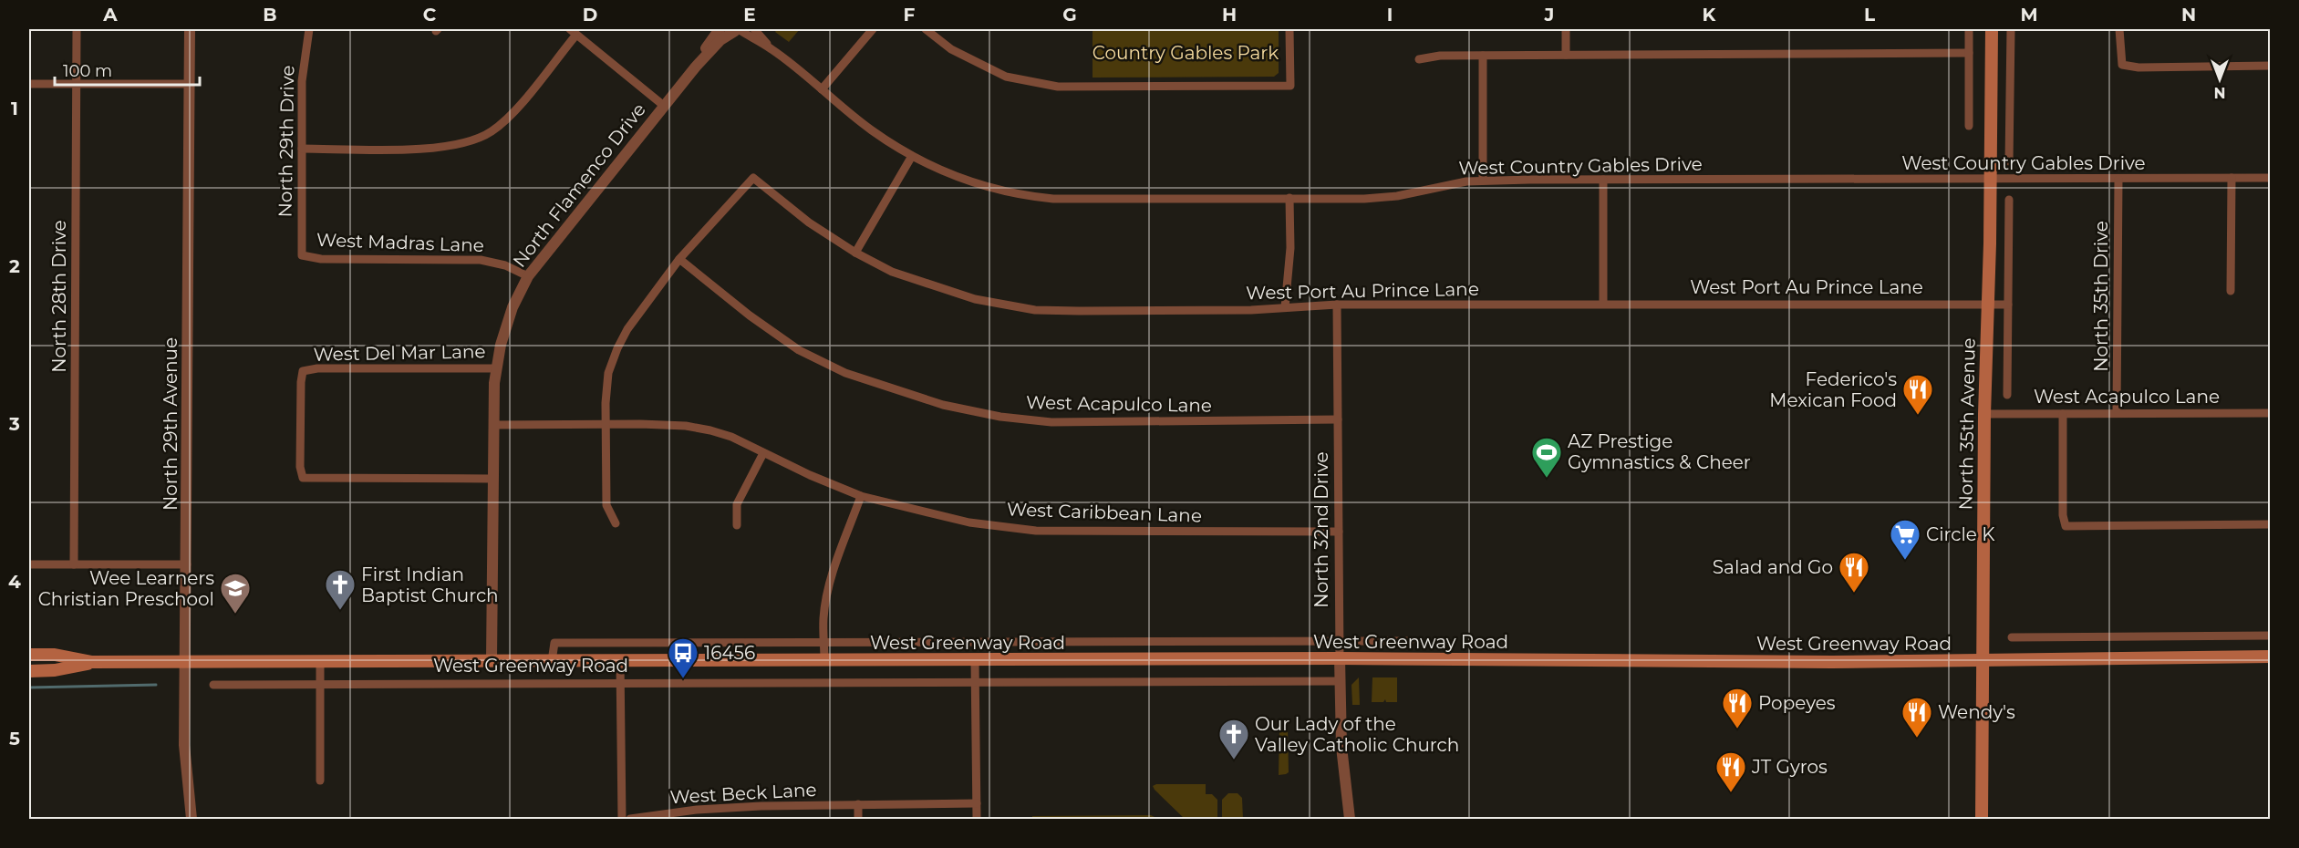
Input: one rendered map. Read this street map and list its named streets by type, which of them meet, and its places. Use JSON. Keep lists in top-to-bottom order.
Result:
{
  "streets": {
    "main road": ["North 35th Avenue", "West Greenway Road"],
    "street": [
      "North 29th Drive",
      "West Country Gables Drive",
      "North Flamenco Drive",
      "West Madras Lane",
      "West Port Au Prince Lane",
      "North 28th Drive",
      "North 35th Drive",
      "West Del Mar Lane",
      "West Acapulco Lane",
      "North 29th Avenue",
      "West Caribbean Lane",
      "North 32nd Drive",
      "West Beck Lane"
    ]
  },
  "crossings": [
    ["North 29th Drive", "West Madras Lane"],
    ["West Country Gables Drive", "North Flamenco Drive"],
    ["West Country Gables Drive", "North 35th Drive"],
    ["West Country Gables Drive", "North 35th Avenue"],
    ["North Flamenco Drive", "West Madras Lane"],
    ["North Flamenco Drive", "West Del Mar Lane"],
    ["North Flamenco Drive", "West Caribbean Lane"],
    ["North Flamenco Drive", "West Greenway Road"],
    ["West Port Au Prince Lane", "West Acapulco Lane"],
    ["West Port Au Prince Lane", "North 35th Avenue"],
    ["West Port Au Prince Lane", "North 32nd Drive"],
    ["North 35th Drive", "West Acapulco Lane"],
    ["West Acapulco Lane", "North 35th Avenue"],
    ["West Acapulco Lane", "North 32nd Drive"],
    ["North 29th Avenue", "West Greenway Road"],
    ["North 35th Avenue", "West Greenway Road"],
    ["West Caribbean Lane", "North 32nd Drive"],
    ["North 32nd Drive", "West Greenway Road"]
  ],
  "parks": ["Country Gables Park"],
  "places": {
    "restaurant": [
      "Federico's Mexican Food",
      "Salad and Go",
      "Popeyes",
      "Wendy's",
      "JT Gyros"
    ],
    "sports": ["AZ Prestige Gymnastics & Cheer"],
    "supermarket": ["Circle K"],
    "church": ["First Indian Baptist Church", "Our Lady of the Valley Catholic Church"],
    "school or university": ["Wee Learners Christian Preschool"],
    "bus stop": ["16456"]
  },
  "scale_bar": "100 m",
  "north": "bottom",
  "grid": {
    "columns": [
      "A",
      "B",
      "C",
      "D",
      "E",
      "F",
      "G",
      "H",
      "I",
      "J",
      "K",
      "L",
      "M",
      "N"
    ],
    "rows": [
      "1",
      "2",
      "3",
      "4",
      "5"
    ]
  }
}
